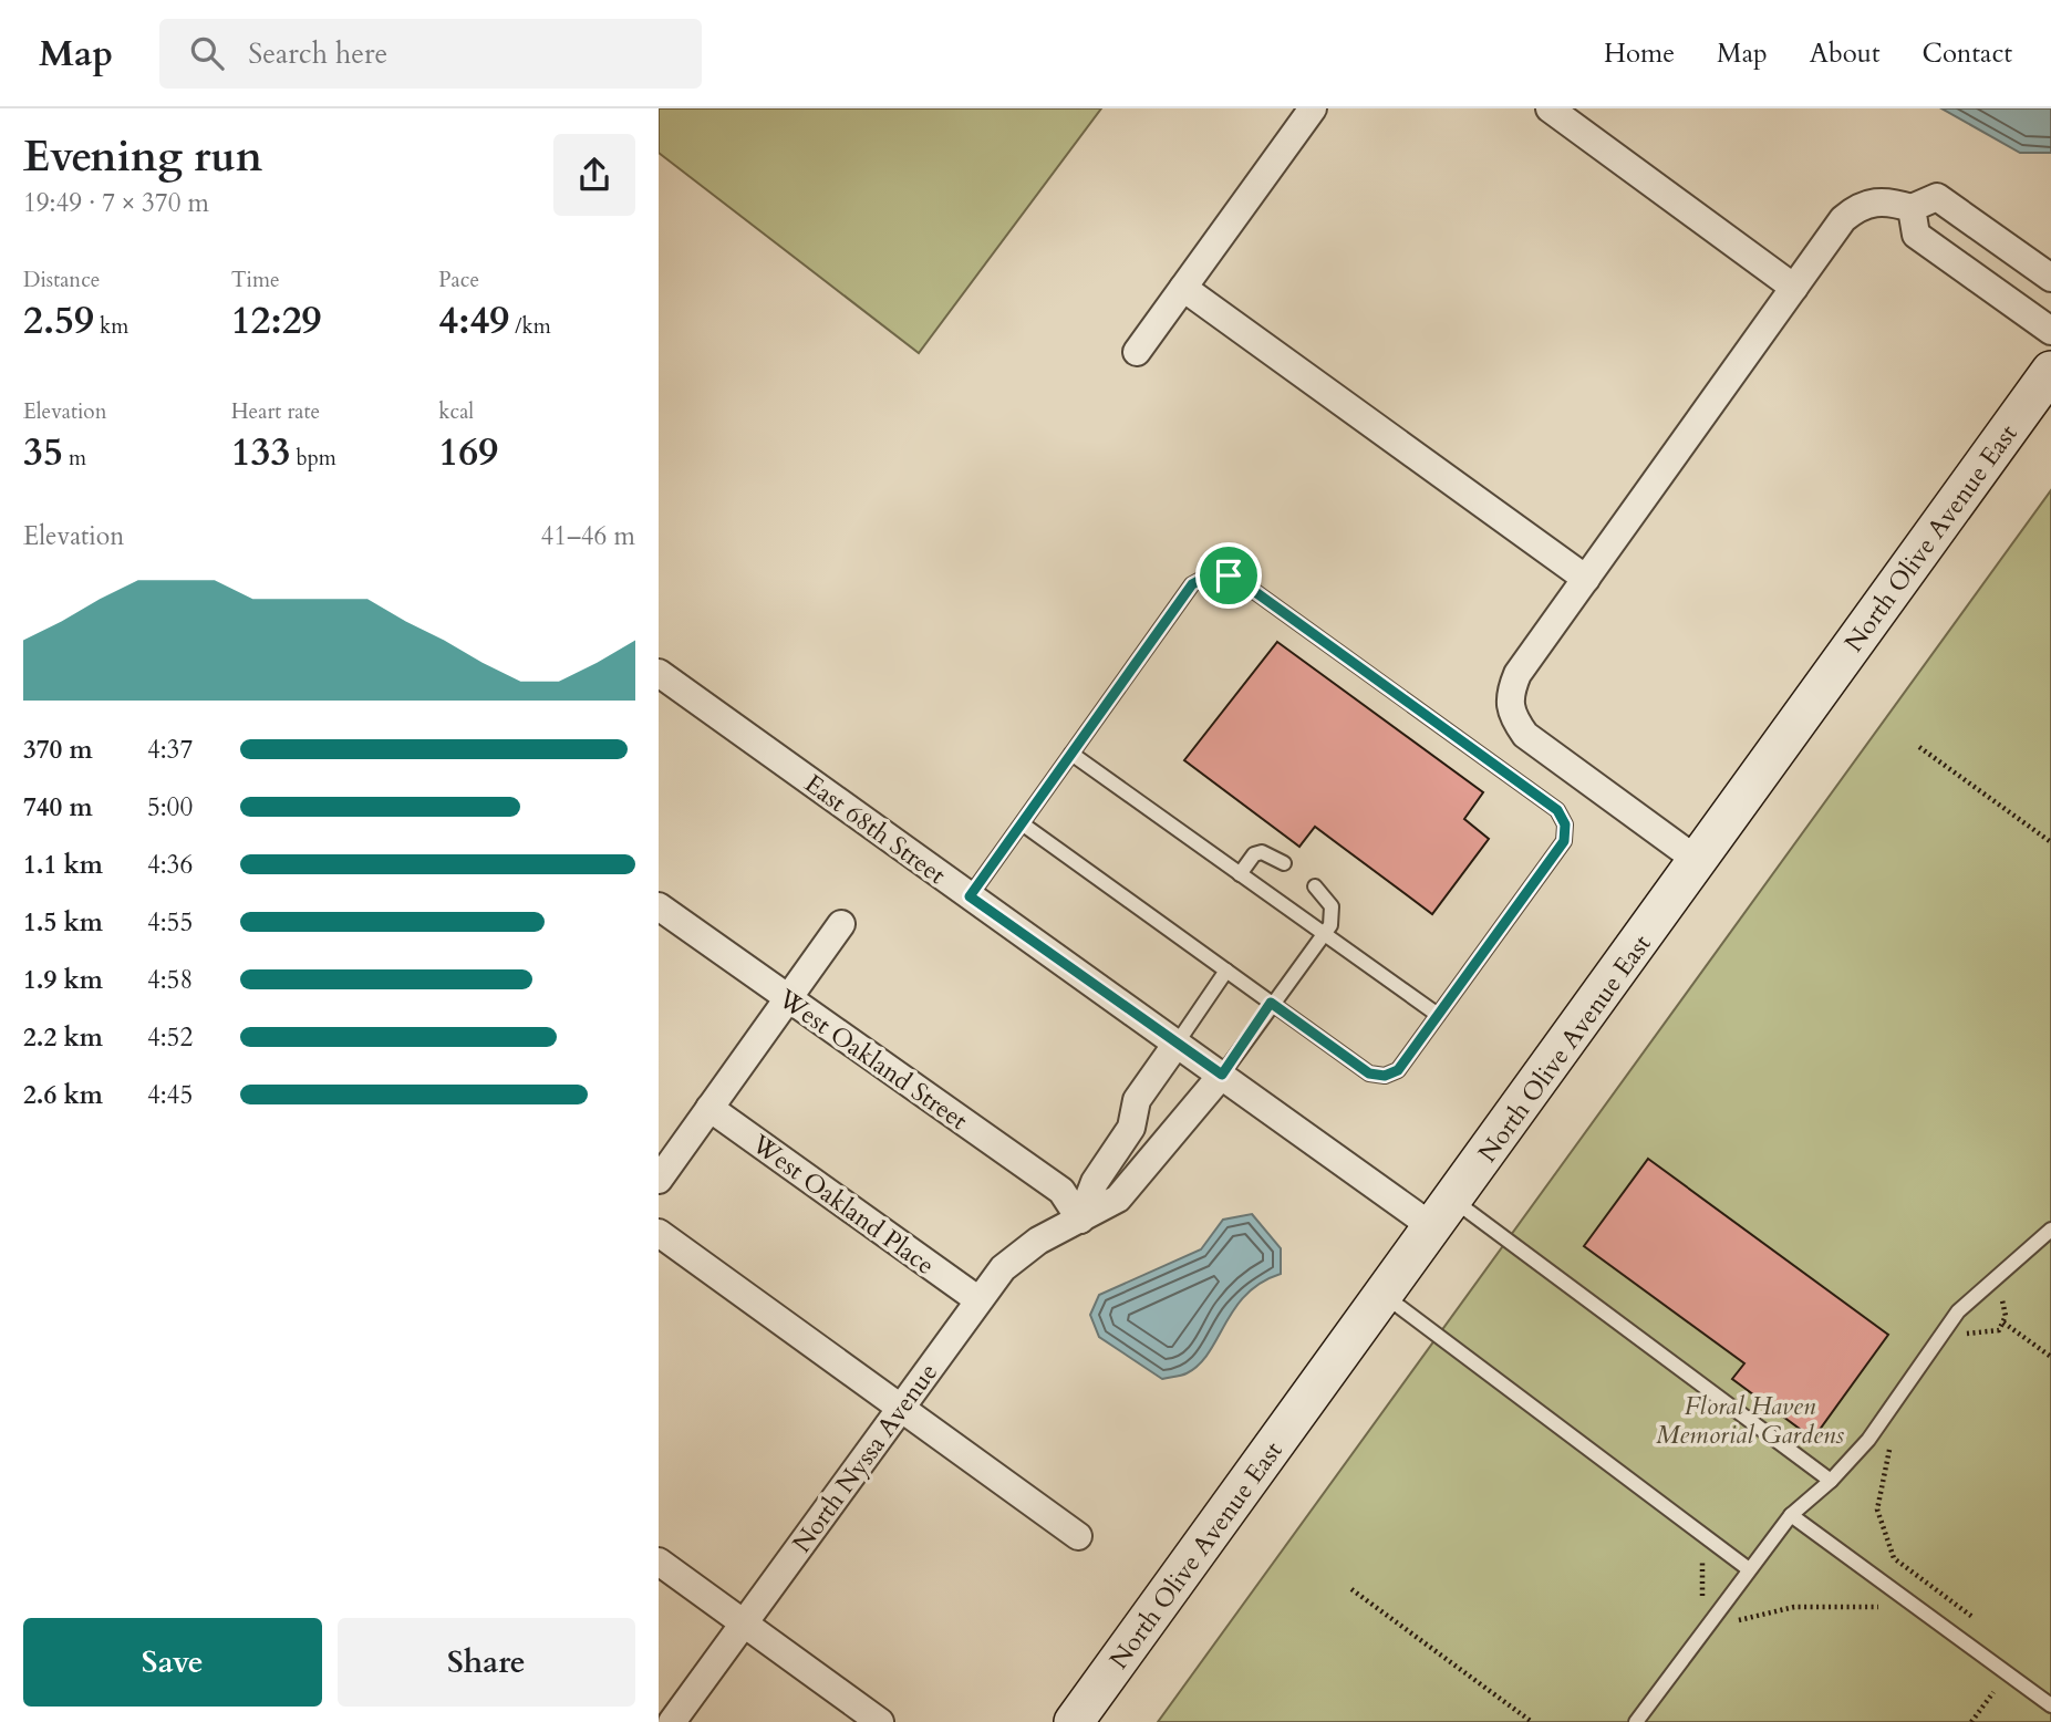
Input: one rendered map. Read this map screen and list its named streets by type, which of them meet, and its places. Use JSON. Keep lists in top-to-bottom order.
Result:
{
  "streets": {
    "street": [
      "North Olive Avenue East",
      "East 68th Street",
      "West Oakland Street",
      "West Oakland Place",
      "North Nyssa Avenue"
    ]
  },
  "crossings": [
    ["North Olive Avenue East", "East 68th Street"],
    ["West Oakland Street", "North Nyssa Avenue"],
    ["West Oakland Place", "North Nyssa Avenue"]
  ],
  "parks": ["Floral Haven Memorial Gardens"],
  "page": {
    "header": "Map",
    "search": "Search here",
    "nav": [
      "Home",
      "Map",
      "About",
      "Contact"
    ],
    "heading": ["Evening run", "19:49 · 7 × 370 m"],
    "stats": [
      ["Distance", "2.59 km"],
      ["Time", "12:29"],
      ["Pace", "4:49 /km"],
      ["Elevation", "35 m"],
      ["Heart rate", "133 bpm"],
      ["kcal", "169"]
    ],
    "chart": ["Elevation", "41–46 m"],
    "list": [
      {
        "name": "370 m",
        "note": "4:37"
      },
      {
        "name": "740 m",
        "note": "5:00"
      },
      {
        "name": "1.1 km",
        "note": "4:36"
      },
      {
        "name": "1.5 km",
        "note": "4:55"
      },
      {
        "name": "1.9 km",
        "note": "4:58"
      },
      {
        "name": "2.2 km",
        "note": "4:52"
      },
      {
        "name": "2.6 km",
        "note": "4:45"
      }
    ],
    "buttons": ["Save", "Share"]
  }
}
